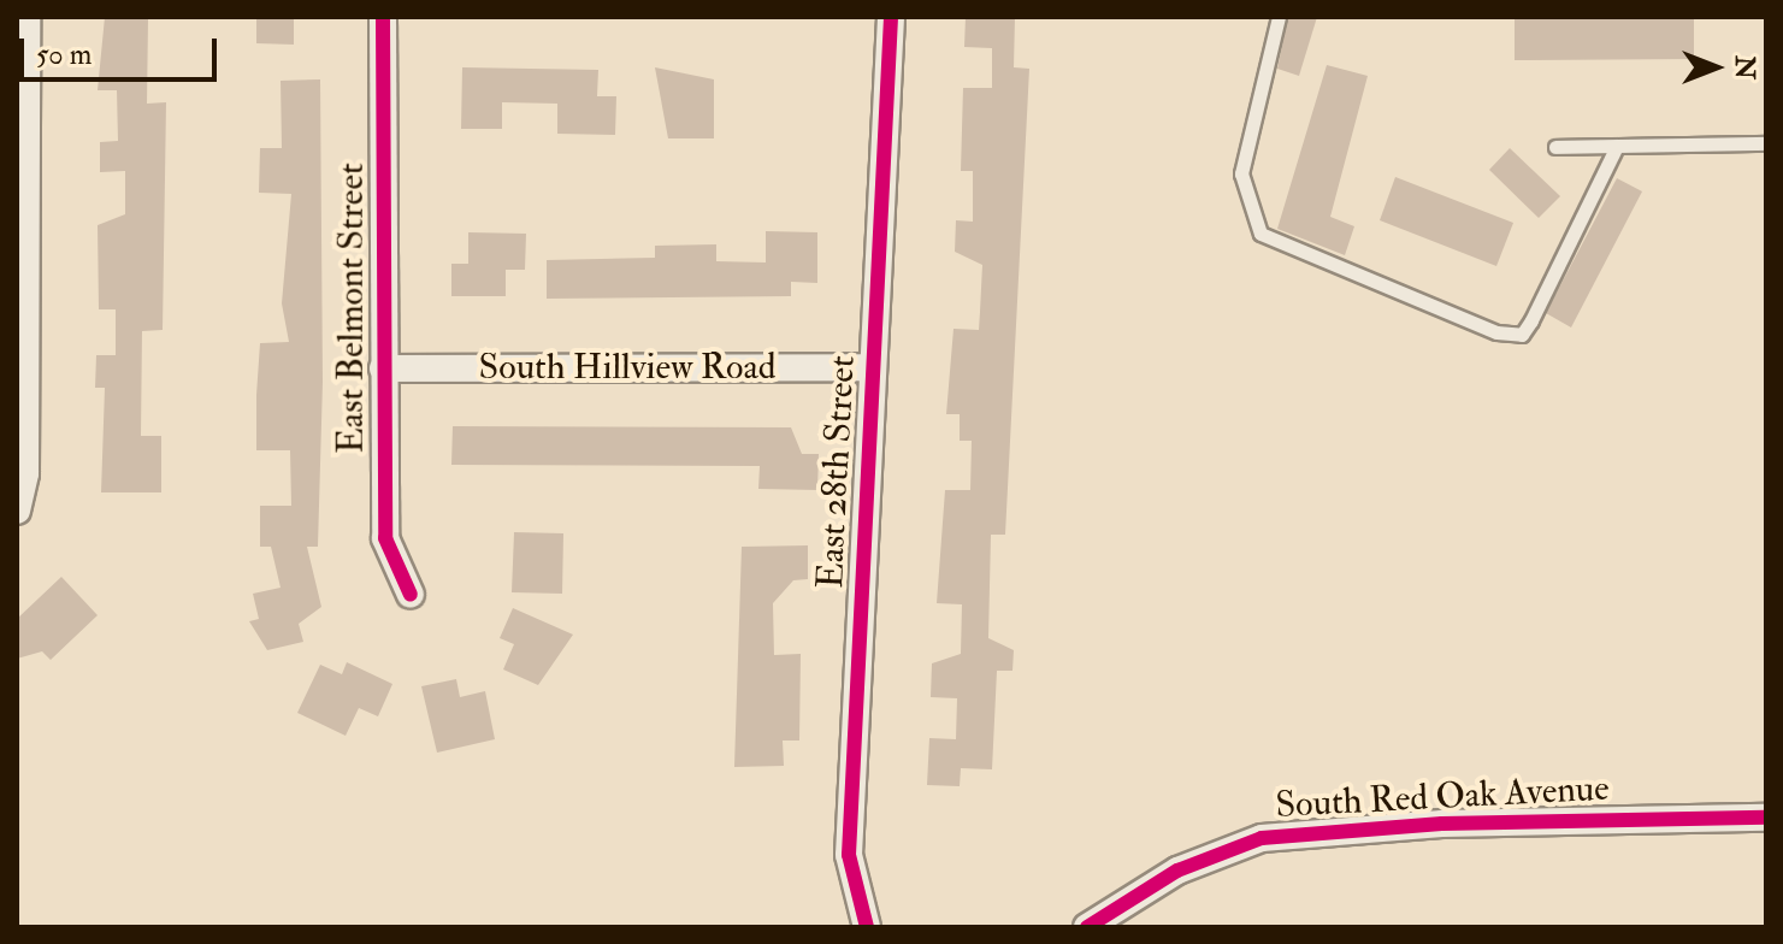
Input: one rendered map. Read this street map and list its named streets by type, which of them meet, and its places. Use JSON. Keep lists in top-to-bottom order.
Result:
{
  "streets": {
    "street": [
      "East Belmont Street",
      "South Hillview Road",
      "East 28th Street",
      "South Red Oak Avenue"
    ]
  },
  "crossings": [
    ["East Belmont Street", "South Hillview Road"],
    ["South Hillview Road", "East 28th Street"]
  ],
  "scale_bar": "50 m",
  "north": "right"
}
